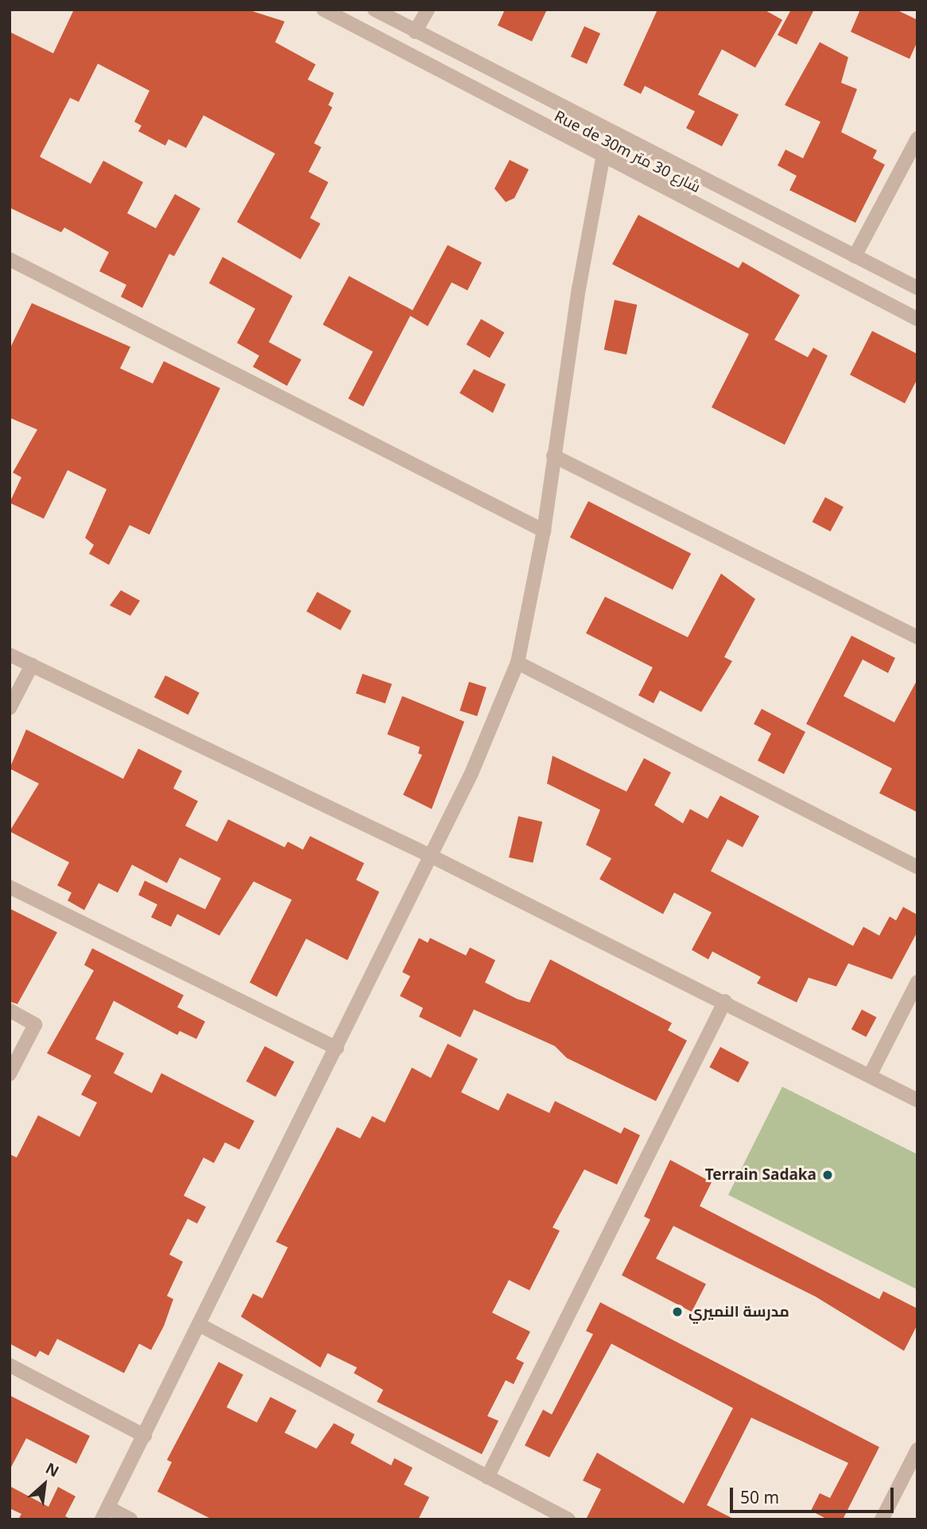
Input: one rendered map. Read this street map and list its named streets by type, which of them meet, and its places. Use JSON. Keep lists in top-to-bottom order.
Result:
{
  "streets": {
    "street": ["Rue de 30m شارع 30 متر"]
  },
  "places": ["Terrain Sadaka", "مدرسة النميري"],
  "scale_bar": "50 m",
  "north": "top right"
}
